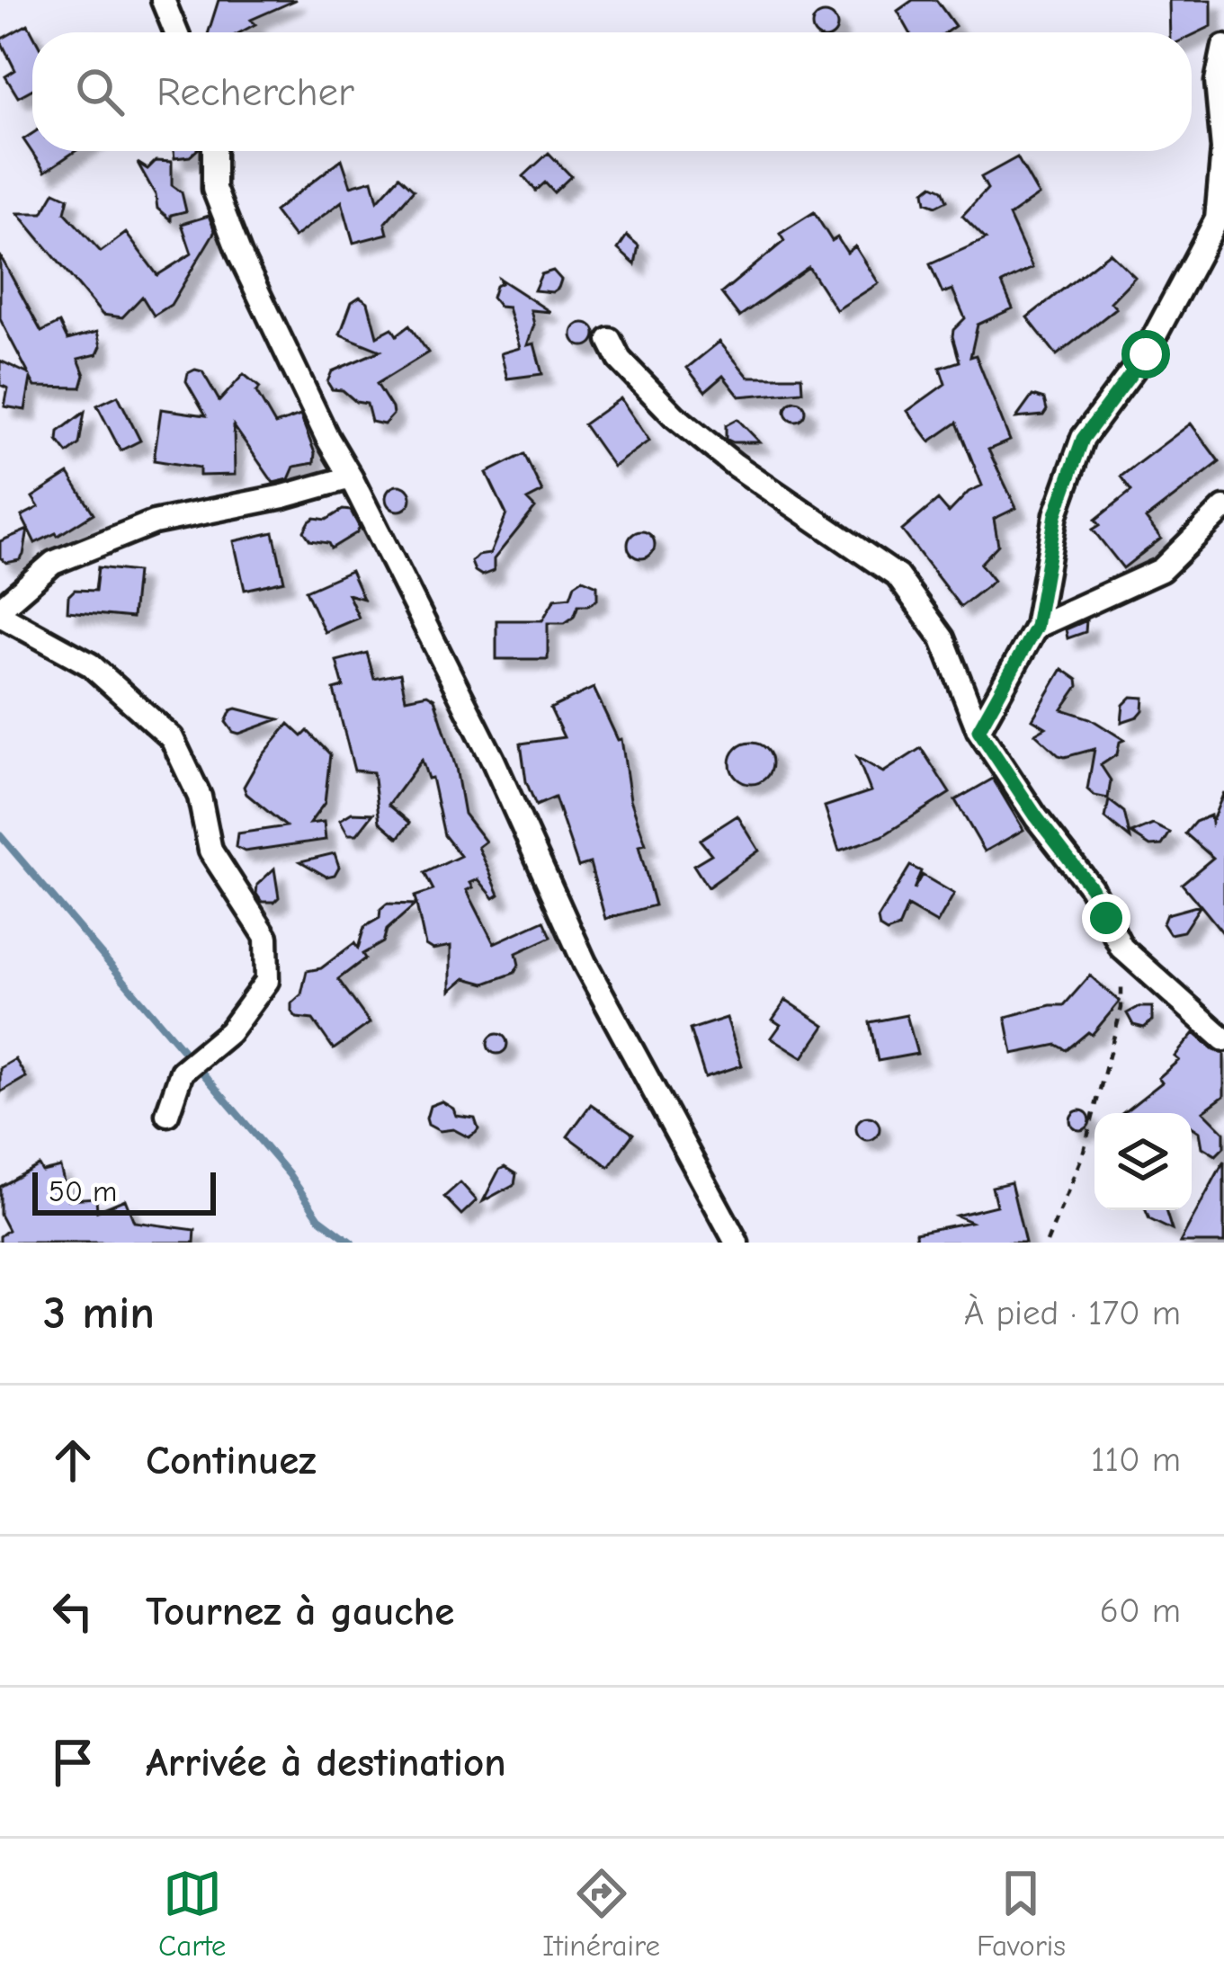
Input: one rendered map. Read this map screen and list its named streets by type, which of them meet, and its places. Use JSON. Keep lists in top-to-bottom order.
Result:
{
  "scale_bar": "50 m",
  "page": {
    "search": "Rechercher",
    "scale": "50 m",
    "heading": ["3 min", "À pied · 170 m"],
    "list": [
      ["Continuez", "110 m"],
      ["Tournez à gauche", "60 m"],
      "Arrivée à destination"
    ],
    "nav": ["Carte", "Itinéraire", "Favoris"]
  }
}
